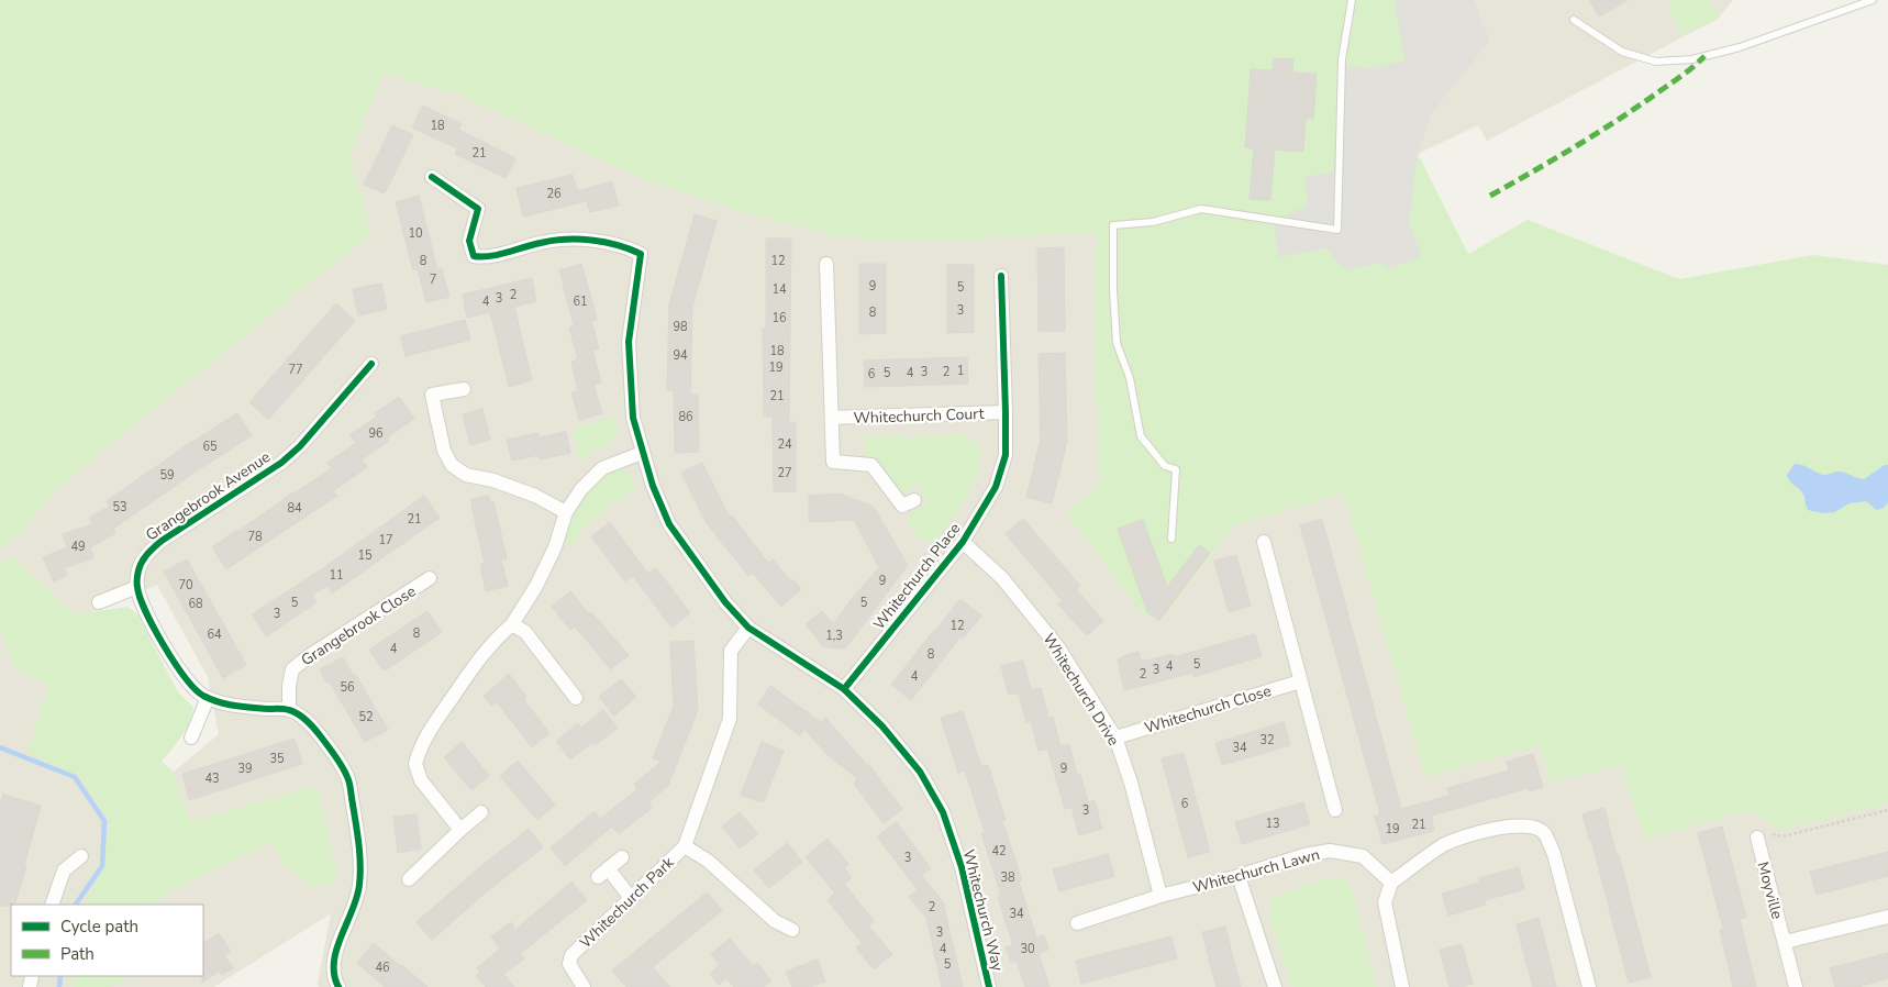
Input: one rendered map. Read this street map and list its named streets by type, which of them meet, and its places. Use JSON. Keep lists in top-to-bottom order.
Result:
{
  "streets": {
    "street": [
      "Whitechurch Court",
      "Grangebrook Avenue",
      "Whitechurch Place",
      "Grangebrook Close",
      "Whitechurch Drive",
      "Whitechurch Close",
      "Whitechurch Lawn",
      "Moyville",
      "Whitechurch Park",
      "Whitechurch Way"
    ]
  },
  "crossings": [
    ["Whitechurch Court", "Whitechurch Place"],
    ["Whitechurch Place", "Whitechurch Drive"],
    ["Whitechurch Place", "Whitechurch Way"],
    ["Whitechurch Drive", "Whitechurch Close"],
    ["Whitechurch Drive", "Whitechurch Lawn"],
    ["Whitechurch Park", "Whitechurch Way"]
  ],
  "house_numbers": [
    "18",
    "21",
    "26",
    "10",
    "8",
    "12",
    "7",
    "9",
    "5",
    "14",
    "2",
    "3",
    "4",
    "61",
    "3",
    "8",
    "16",
    "98",
    "18",
    "94",
    "19",
    "77",
    "1",
    "3",
    "2",
    "5",
    "4",
    "6",
    "21",
    "86",
    "96",
    "24",
    "65",
    "27",
    "59",
    "53",
    "84",
    "21",
    "78",
    "17",
    "49",
    "15",
    "11",
    "9",
    "70",
    "5",
    "5",
    "68",
    "3",
    "12",
    "8",
    "64",
    "1,3",
    "4",
    "8",
    "5",
    "4",
    "3",
    "2",
    "4",
    "56",
    "52",
    "32",
    "34",
    "35",
    "39",
    "9",
    "43",
    "6",
    "3",
    "13",
    "21",
    "19",
    "42",
    "3",
    "38",
    "2",
    "34",
    "3",
    "4",
    "30",
    "5",
    "46"
  ],
  "legend": ["Cycle path", "Path"]
}
